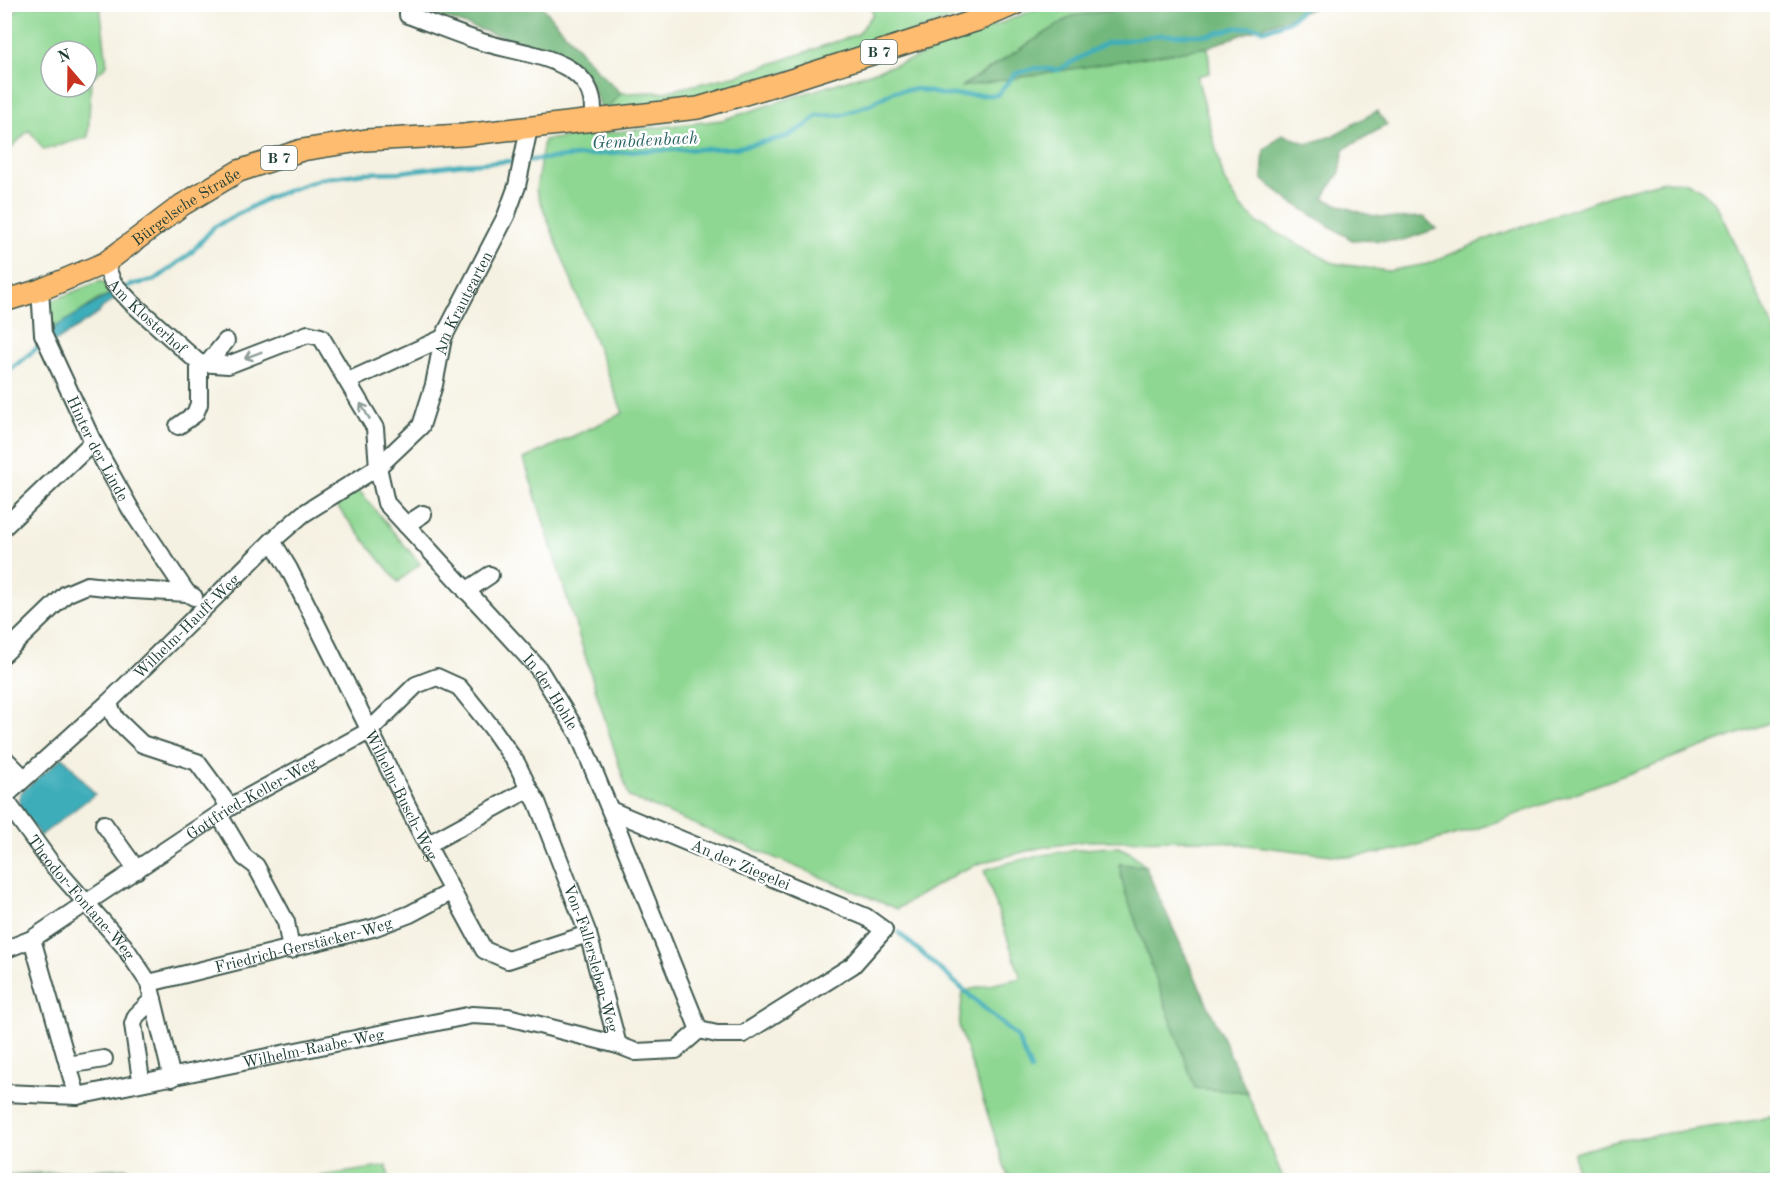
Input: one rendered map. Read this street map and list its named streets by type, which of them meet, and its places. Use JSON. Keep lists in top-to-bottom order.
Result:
{
  "streets": {
    "main road": ["B 7", "Bürgelsche Straße"],
    "street": [
      "Am Krautgarten",
      "Am Klosterhof",
      "Hinter der Linde",
      "Wilhelm-Hauff-Weg",
      "In der Hohle",
      "Wilhelm-Busch-Weg",
      "Gottfried-Keller-Weg",
      "An der Ziegelei",
      "Theodor-Fontane-Weg",
      "Friedrich-Gerstäcker-Weg",
      "Von-Fallersleben-Weg",
      "Wilhelm-Raabe-Weg"
    ]
  },
  "crossings": [
    ["B 7", "Bürgelsche Straße"],
    ["Bürgelsche Straße", "Am Krautgarten"],
    ["Bürgelsche Straße", "Am Klosterhof"],
    ["Bürgelsche Straße", "Hinter der Linde"],
    ["Am Krautgarten", "Am Klosterhof"],
    ["Am Krautgarten", "Wilhelm-Hauff-Weg"],
    ["Am Krautgarten", "In der Hohle"],
    ["Am Klosterhof", "Wilhelm-Hauff-Weg"],
    ["Am Klosterhof", "In der Hohle"],
    ["Wilhelm-Hauff-Weg", "In der Hohle"],
    ["Wilhelm-Hauff-Weg", "Wilhelm-Busch-Weg"],
    ["Wilhelm-Hauff-Weg", "Theodor-Fontane-Weg"],
    ["In der Hohle", "An der Ziegelei"],
    ["Wilhelm-Busch-Weg", "Gottfried-Keller-Weg"],
    ["Wilhelm-Busch-Weg", "Friedrich-Gerstäcker-Weg"],
    ["Wilhelm-Busch-Weg", "Von-Fallersleben-Weg"],
    ["Gottfried-Keller-Weg", "Theodor-Fontane-Weg"],
    ["Gottfried-Keller-Weg", "Von-Fallersleben-Weg"],
    ["An der Ziegelei", "Von-Fallersleben-Weg"],
    ["Theodor-Fontane-Weg", "Friedrich-Gerstäcker-Weg"],
    ["Theodor-Fontane-Weg", "Wilhelm-Raabe-Weg"],
    ["Von-Fallersleben-Weg", "Wilhelm-Raabe-Weg"]
  ],
  "water": ["Gembdenbach"],
  "north": "top"
}
